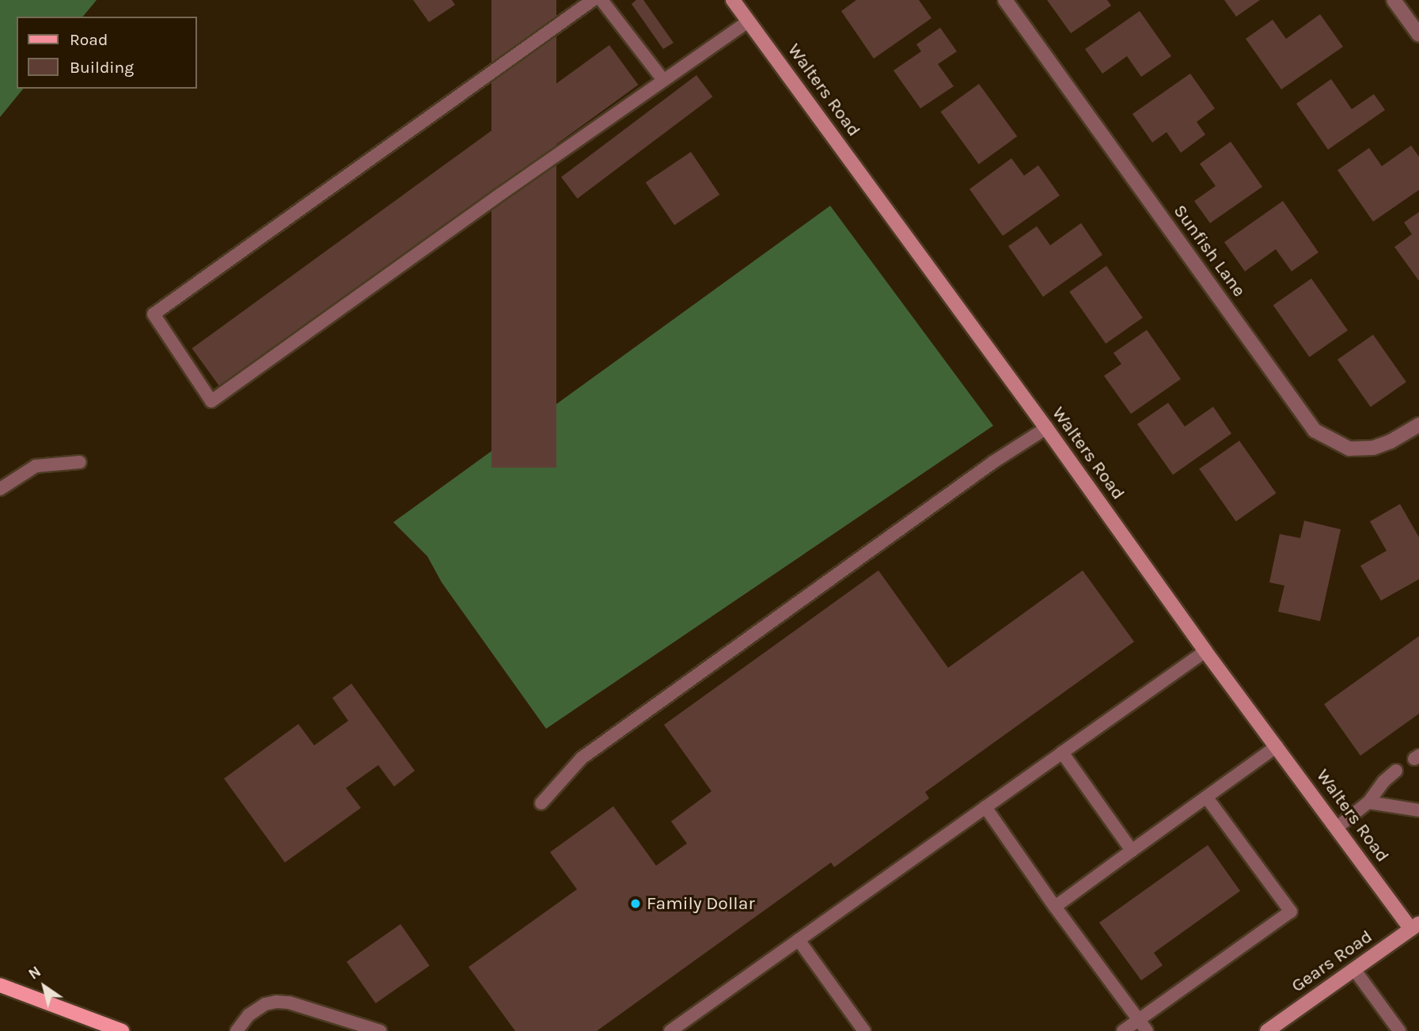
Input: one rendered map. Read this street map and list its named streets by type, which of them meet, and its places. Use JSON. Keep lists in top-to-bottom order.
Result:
{
  "streets": {
    "street": ["Walters Road", "Sunfish Lane", "Gears Road"]
  },
  "crossings": [
    ["Walters Road", "Gears Road"]
  ],
  "places": ["Family Dollar"],
  "legend": ["Road", "Building"],
  "north": "top left"
}
